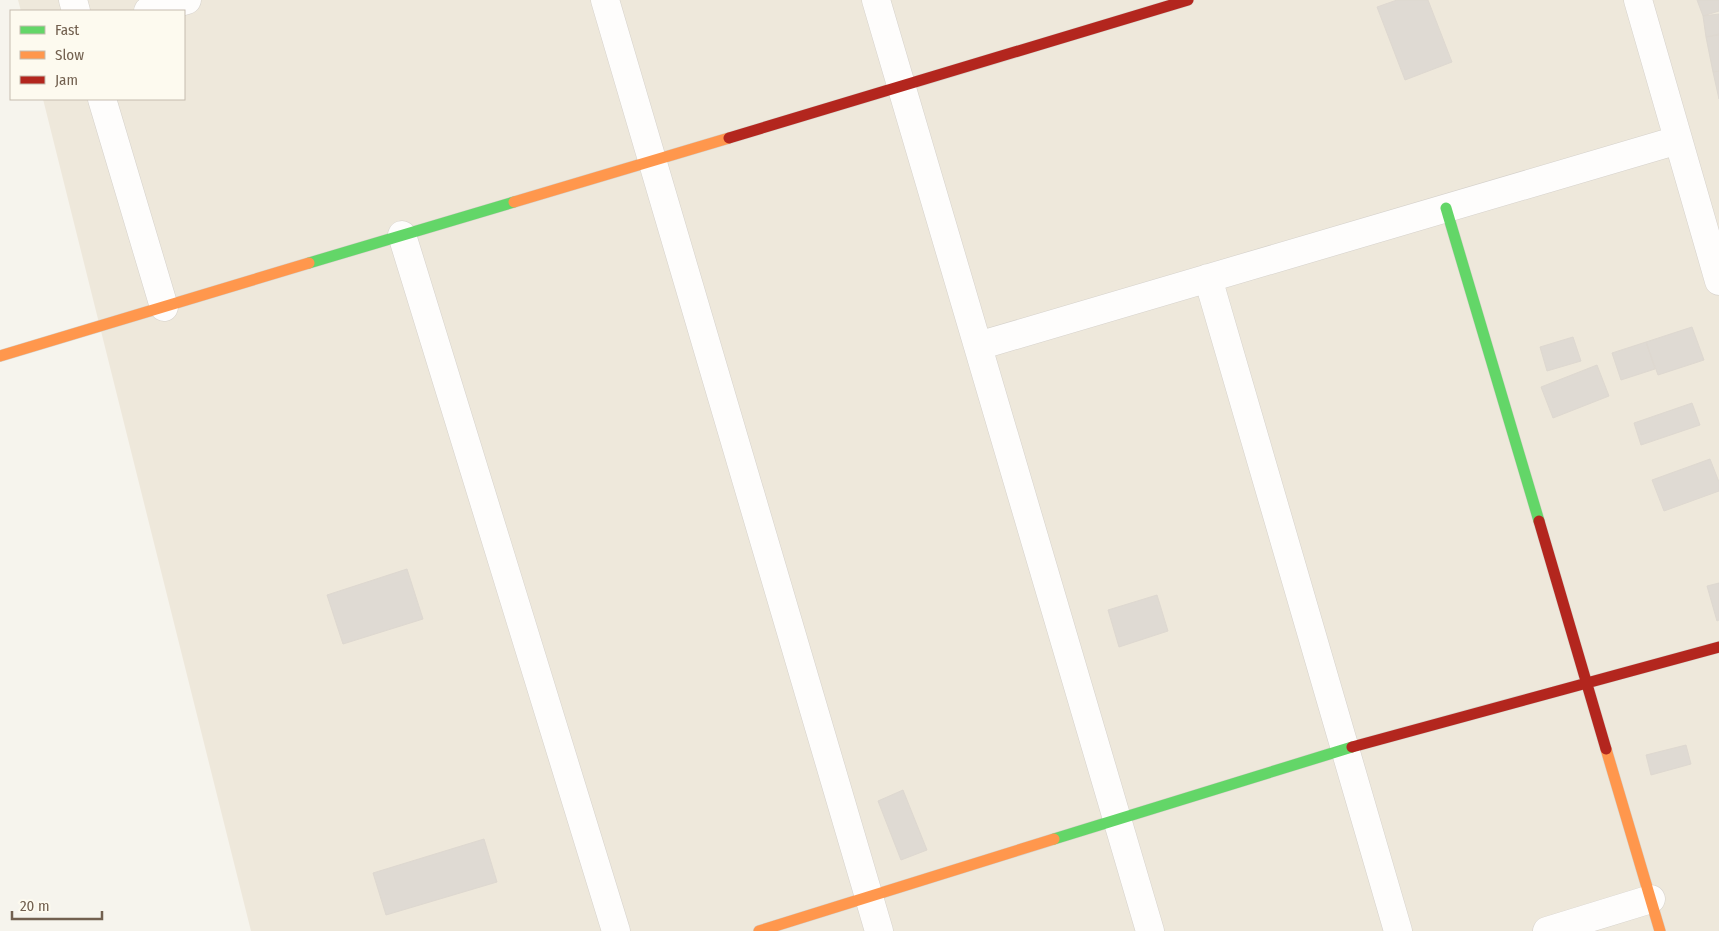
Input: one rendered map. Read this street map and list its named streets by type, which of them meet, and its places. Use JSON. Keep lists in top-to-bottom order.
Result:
{
  "legend": ["Fast", "Slow", "Jam"],
  "scale_bar": "20 m"
}
